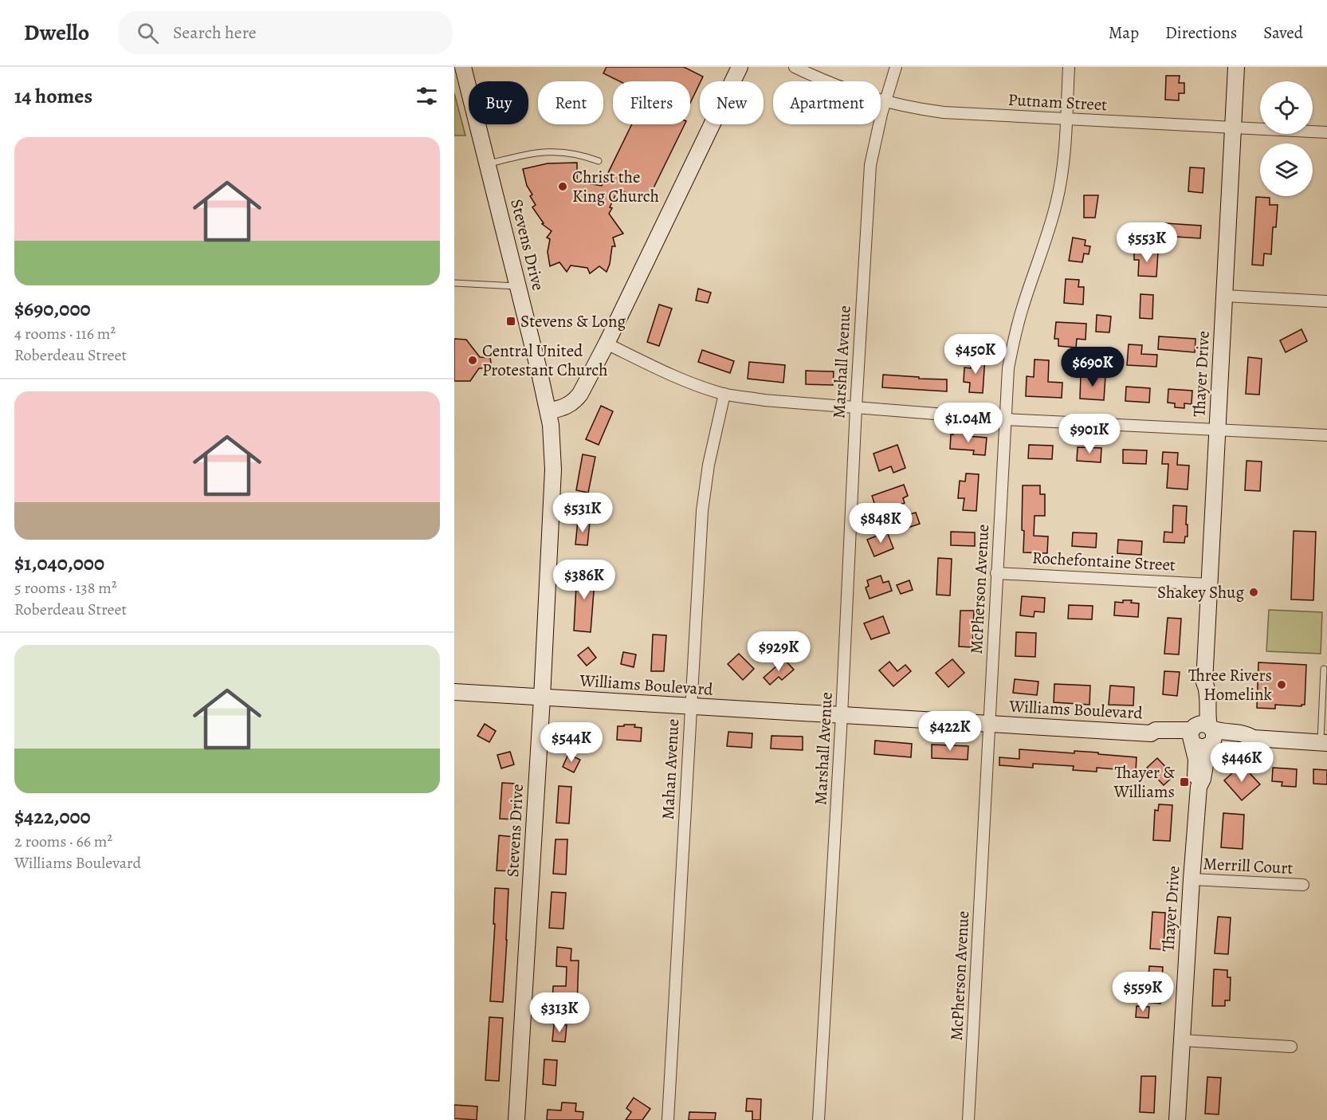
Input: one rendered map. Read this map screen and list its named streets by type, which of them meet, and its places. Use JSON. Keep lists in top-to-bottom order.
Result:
{
  "streets": {
    "street": [
      "Putnam Street",
      "Stevens Drive",
      "Marshall Avenue",
      "Thayer Drive",
      "Rochefontaine Street",
      "McPherson Avenue",
      "Williams Boulevard",
      "Mahan Avenue",
      "Merrill Court"
    ]
  },
  "crossings": [
    ["Putnam Street", "Marshall Avenue"],
    ["Putnam Street", "Thayer Drive"],
    ["Putnam Street", "McPherson Avenue"],
    ["Stevens Drive", "Williams Boulevard"],
    ["Marshall Avenue", "Williams Boulevard"],
    ["Thayer Drive", "Rochefontaine Street"],
    ["Thayer Drive", "Williams Boulevard"],
    ["Thayer Drive", "Merrill Court"],
    ["Rochefontaine Street", "McPherson Avenue"],
    ["McPherson Avenue", "Williams Boulevard"],
    ["Williams Boulevard", "Mahan Avenue"]
  ],
  "places": {
    "other": [
      "Christ the King Church",
      "Central United Protestant Church",
      "Shakey Shug",
      "Three Rivers Homelink"
    ],
    "transit": ["Stevens & Long", "Thayer & Williams"]
  },
  "page": {
    "header": "Dwello",
    "search": "Search here",
    "nav": ["Map", "Directions", "Saved"],
    "heading": "14 homes",
    "chip": [
      "Buy",
      "Rent",
      "Filters",
      "New",
      "Apartment"
    ],
    "list": [
      {
        "name": "$690,000",
        "note": "4 rooms · 116 m² · Roberdeau Street"
      },
      {
        "name": "$1,040,000",
        "note": "5 rooms · 138 m² · Roberdeau Street"
      },
      {
        "name": "$422,000",
        "note": "2 rooms · 66 m² · Williams Boulevard"
      }
    ],
    "price": [
      "$553K",
      "$450K",
      "$690K",
      "$1.04M",
      "$901K",
      "$531K",
      "$848K",
      "$386K",
      "$929K",
      "$422K",
      "$544K",
      "$446K",
      "$559K",
      "$313K"
    ]
  }
}
